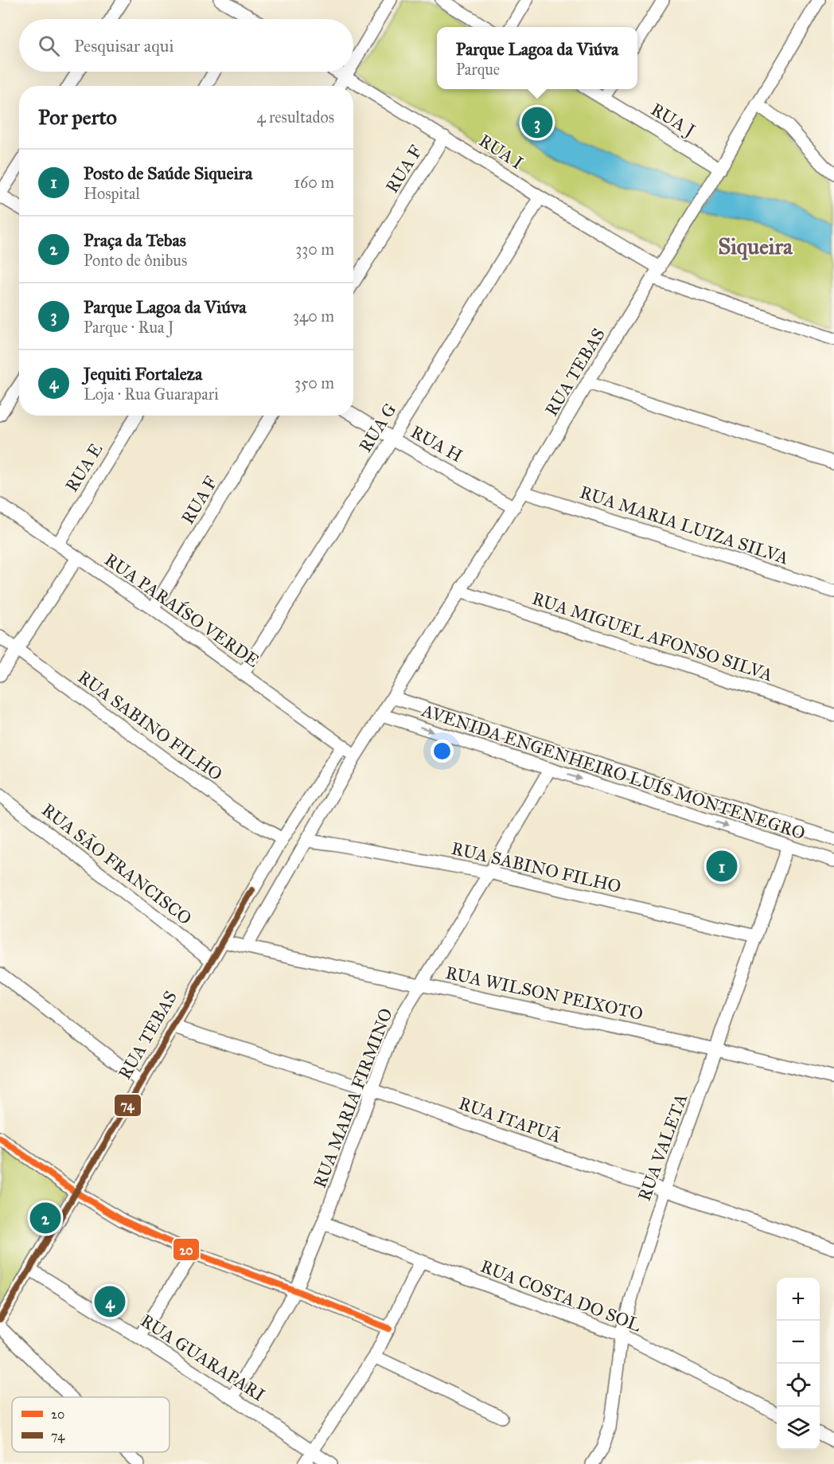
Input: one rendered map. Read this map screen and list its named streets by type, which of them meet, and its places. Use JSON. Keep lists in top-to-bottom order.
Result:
{
  "streets": {
    "street": [
      "RUA J",
      "RUA I",
      "RUA F",
      "RUA TEBAS",
      "RUA G",
      "RUA H",
      "RUA E",
      "RUA MARIA LUIZA SILVA",
      "RUA PARAÍSO VERDE",
      "RUA MIGUEL AFONSO SILVA",
      "RUA SABINO FILHO",
      "AVENIDA ENGENHEIRO LUÍS MONTENEGRO",
      "RUA SÃO FRANCISCO",
      "RUA WILSON PEIXOTO",
      "RUA MARIA FIRMINO",
      "RUA ITAPUÃ",
      "RUA VALETA",
      "RUA COSTA DO SOL",
      "RUA GUARAPARI"
    ]
  },
  "crossings": [
    ["RUA J", "RUA TEBAS"],
    ["RUA I", "RUA F"],
    ["RUA I", "RUA TEBAS"],
    ["RUA I", "RUA G"],
    ["RUA F", "RUA PARAÍSO VERDE"],
    ["RUA TEBAS", "RUA H"],
    ["RUA TEBAS", "RUA MARIA LUIZA SILVA"],
    ["RUA TEBAS", "RUA PARAÍSO VERDE"],
    ["RUA TEBAS", "RUA MIGUEL AFONSO SILVA"],
    ["RUA TEBAS", "RUA SABINO FILHO"],
    ["RUA TEBAS", "AVENIDA ENGENHEIRO LUÍS MONTENEGRO"],
    ["RUA TEBAS", "RUA SÃO FRANCISCO"],
    ["RUA TEBAS", "RUA WILSON PEIXOTO"],
    ["RUA TEBAS", "RUA ITAPUÃ"],
    ["RUA TEBAS", "RUA GUARAPARI"],
    ["RUA G", "RUA H"],
    ["RUA G", "RUA PARAÍSO VERDE"],
    ["RUA E", "RUA PARAÍSO VERDE"],
    ["RUA SABINO FILHO", "RUA MARIA FIRMINO"],
    ["RUA SABINO FILHO", "RUA VALETA"],
    ["AVENIDA ENGENHEIRO LUÍS MONTENEGRO", "RUA MARIA FIRMINO"],
    ["AVENIDA ENGENHEIRO LUÍS MONTENEGRO", "RUA VALETA"],
    ["RUA WILSON PEIXOTO", "RUA MARIA FIRMINO"],
    ["RUA WILSON PEIXOTO", "RUA VALETA"],
    ["RUA MARIA FIRMINO", "RUA ITAPUÃ"],
    ["RUA MARIA FIRMINO", "RUA COSTA DO SOL"],
    ["RUA MARIA FIRMINO", "RUA GUARAPARI"],
    ["RUA ITAPUÃ", "RUA VALETA"],
    ["RUA VALETA", "RUA COSTA DO SOL"]
  ],
  "districts": ["Siqueira"],
  "lines": ["transit line 74", "transit line 20"],
  "legend": ["20", "74"],
  "page": {
    "search": "Pesquisar aqui",
    "popup": ["Parque Lagoa da Viúva", "Parque"],
    "heading": ["Por perto", "4 resultados"],
    "pins": [
      "3",
      "1",
      "2",
      "4"
    ],
    "list": [
      {
        "mark": "1",
        "name": "Posto de Saúde Siqueira",
        "note": "Hospital",
        "value": "160 m"
      },
      {
        "mark": "2",
        "name": "Praça da Tebas",
        "note": "Ponto de ônibus",
        "value": "330 m"
      },
      {
        "mark": "3",
        "name": "Parque Lagoa da Viúva",
        "note": "Parque · Rua J",
        "value": "340 m"
      },
      {
        "mark": "4",
        "name": "Jequiti Fortaleza",
        "note": "Loja · Rua Guarapari",
        "value": "350 m"
      }
    ],
    "map_buttons": ["+", "−"]
  }
}
